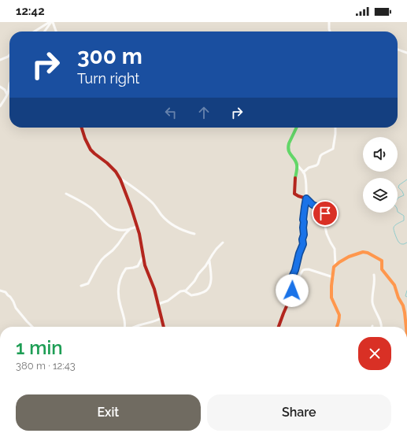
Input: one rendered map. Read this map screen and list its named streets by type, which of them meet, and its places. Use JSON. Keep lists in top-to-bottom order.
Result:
{
  "page": {
    "status": "12:42",
    "turn": ["300 m", "Turn right"],
    "heading": ["1 min", "380 m · 12:43"],
    "buttons": ["Exit", "Share"]
  }
}
